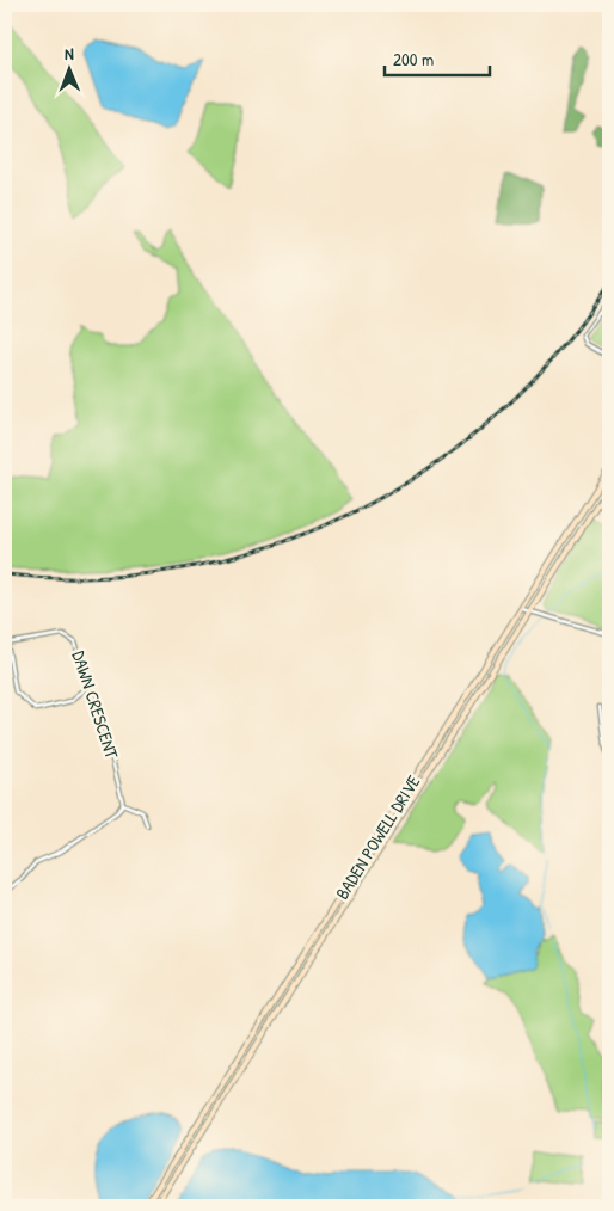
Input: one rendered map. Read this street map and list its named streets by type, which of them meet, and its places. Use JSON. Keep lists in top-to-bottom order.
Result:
{
  "streets": {
    "main road": ["BADEN POWELL DRIVE"],
    "street": ["DAWN CRESCENT"]
  },
  "scale_bar": "200 m",
  "north": "top"
}
